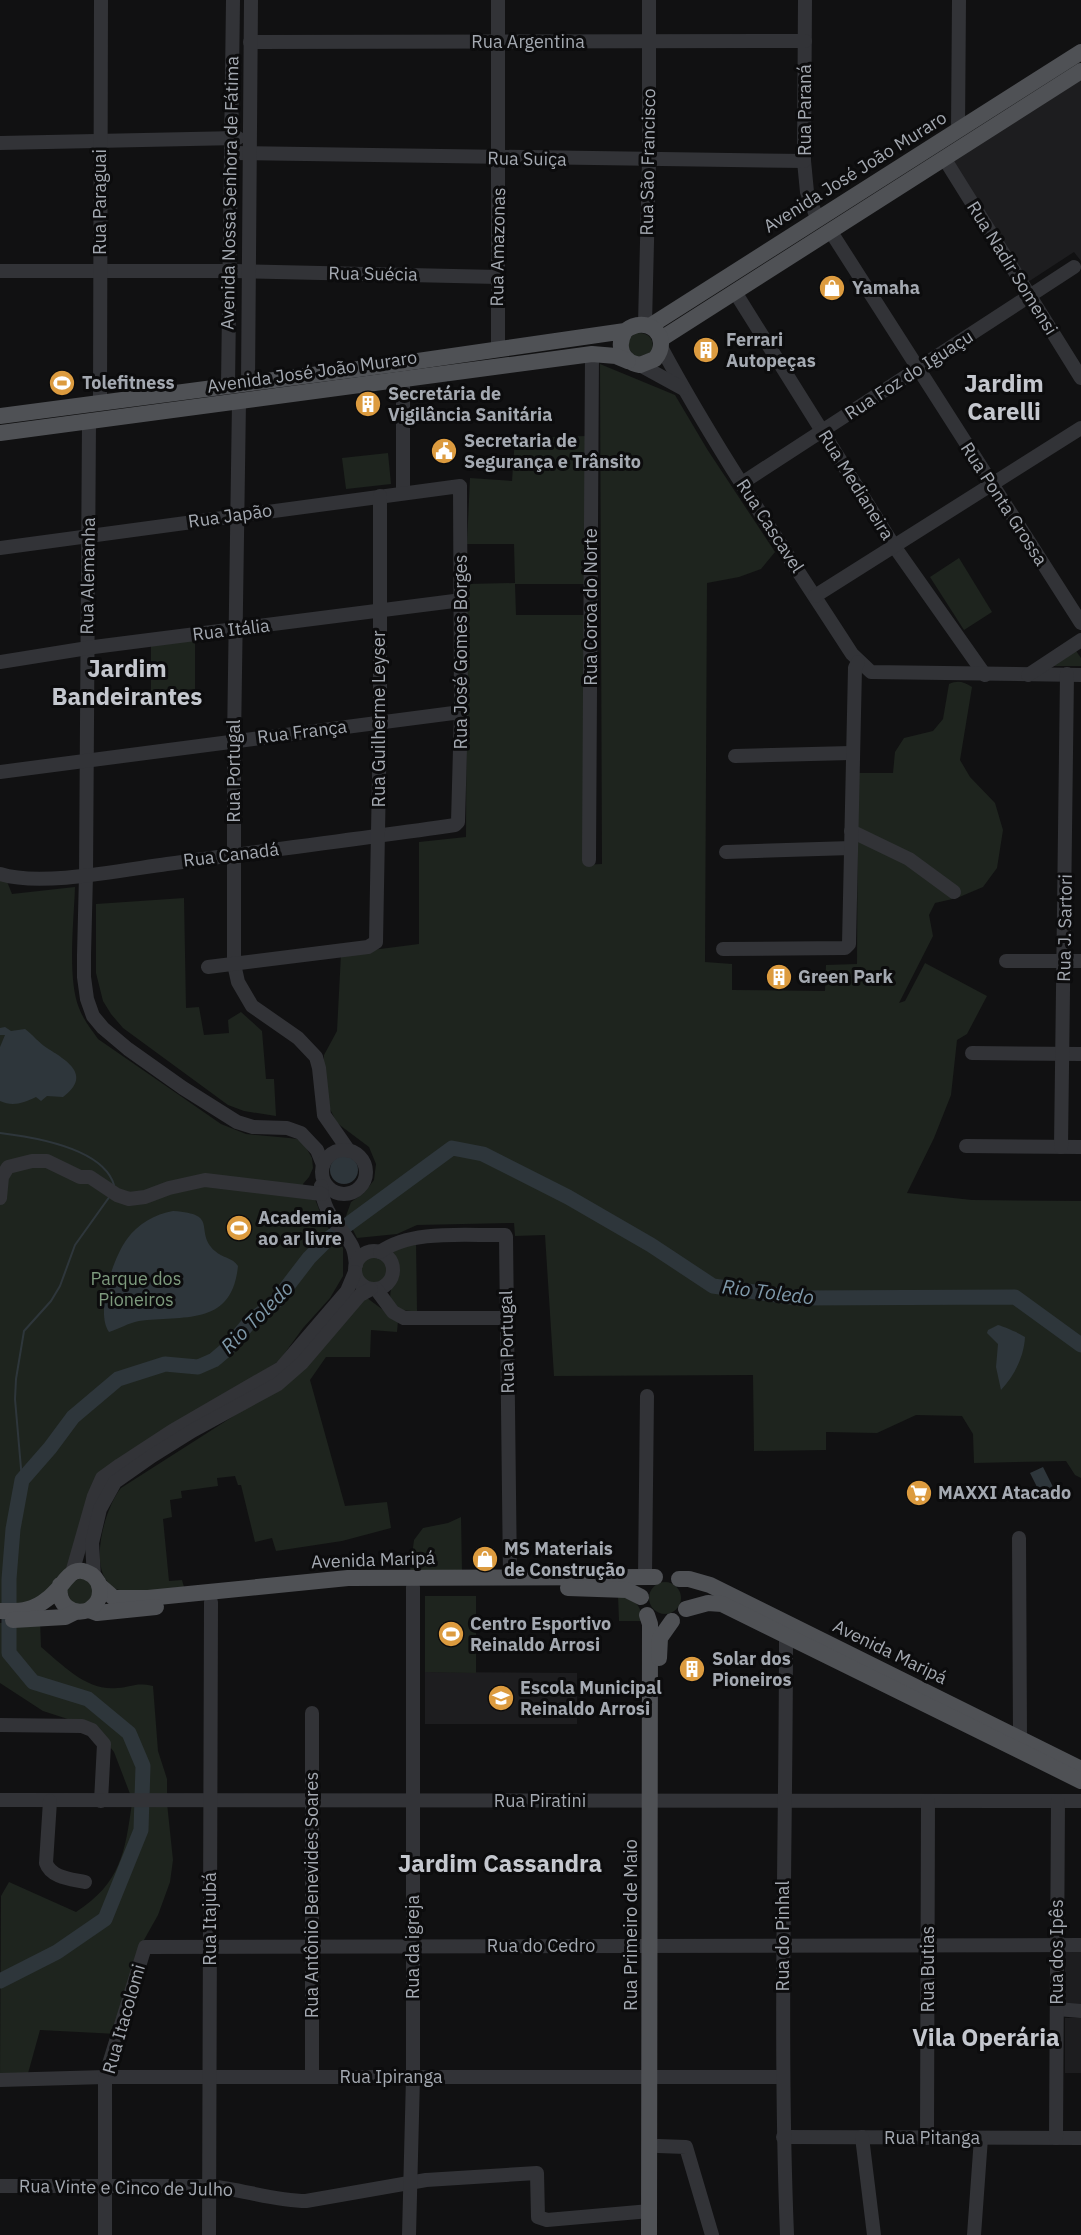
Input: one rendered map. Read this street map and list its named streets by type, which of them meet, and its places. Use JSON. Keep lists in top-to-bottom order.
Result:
{
  "streets": {
    "main road": ["Avenida José João Muraro", "Avenida Maripá", "Rua Primeiro de Maio"],
    "street": [
      "Rua Argentina",
      "Rua Paraná",
      "Rua Suiça",
      "Rua São Francisco",
      "Avenida Nossa Senhora de Fátima",
      "Rua Paraguai",
      "Rua Amazonas",
      "Rua Nadir Somensi",
      "Rua Suécia",
      "Rua Foz do Iguaçu",
      "Rua Medianeira",
      "Rua Ponta Grossa",
      "Rua Japão",
      "Rua Cascavel",
      "Rua Alemanha",
      "Rua Coroa do Norte",
      "Rua Itália",
      "Rua José Gomes Borges",
      "Rua Guilherme Leyser",
      "Rua França",
      "Rua Portugal",
      "Rua Canadá",
      "Rua J. Sartori",
      "Rua Piratini",
      "Rua Antônio Benevides Soares",
      "Rua Itajubá",
      "Rua do Pinhal",
      "Rua do Cedro",
      "Rua da igreja",
      "Rua dos Ipês",
      "Rua Butias",
      "Rua Itacolomi",
      "Rua Ipiranga",
      "Rua Pitanga",
      "Rua Vinte e Cinco de Julho"
    ]
  },
  "crossings": [
    ["Rua Argentina", "Rua Paraná"],
    ["Rua Argentina", "Rua São Francisco"],
    ["Rua Argentina", "Avenida Nossa Senhora de Fátima"],
    ["Rua Argentina", "Rua Amazonas"],
    ["Rua Paraná", "Rua Suiça"],
    ["Rua Paraná", "Avenida José João Muraro"],
    ["Rua Suiça", "Rua São Francisco"],
    ["Rua Suiça", "Avenida Nossa Senhora de Fátima"],
    ["Rua Suiça", "Rua Amazonas"],
    ["Rua São Francisco", "Avenida José João Muraro"],
    ["Rua São Francisco", "Rua Cascavel"],
    ["Avenida José João Muraro", "Avenida Nossa Senhora de Fátima"],
    ["Avenida José João Muraro", "Rua Paraguai"],
    ["Avenida José João Muraro", "Rua Amazonas"],
    ["Avenida José João Muraro", "Rua Nadir Somensi"],
    ["Avenida José João Muraro", "Rua Medianeira"],
    ["Avenida José João Muraro", "Rua Ponta Grossa"],
    ["Avenida José João Muraro", "Rua Cascavel"],
    ["Avenida José João Muraro", "Rua Alemanha"],
    ["Avenida José João Muraro", "Rua Coroa do Norte"],
    ["Avenida José João Muraro", "Rua Portugal"],
    ["Avenida Nossa Senhora de Fátima", "Rua Suécia"],
    ["Avenida Nossa Senhora de Fátima", "Rua Portugal"],
    ["Rua Amazonas", "Rua Suécia"],
    ["Rua Nadir Somensi", "Rua Foz do Iguaçu"],
    ["Rua Foz do Iguaçu", "Rua Medianeira"],
    ["Rua Foz do Iguaçu", "Rua Ponta Grossa"],
    ["Rua Foz do Iguaçu", "Rua Cascavel"],
    ["Rua Medianeira", "Rua Cascavel"],
    ["Rua Japão", "Rua Alemanha"],
    ["Rua Japão", "Rua José Gomes Borges"],
    ["Rua Japão", "Rua Guilherme Leyser"],
    ["Rua Japão", "Rua Portugal"],
    ["Rua Alemanha", "Rua Itália"],
    ["Rua Alemanha", "Rua França"],
    ["Rua Alemanha", "Rua Portugal"],
    ["Rua Alemanha", "Rua Canadá"],
    ["Rua Itália", "Rua José Gomes Borges"],
    ["Rua Itália", "Rua Guilherme Leyser"],
    ["Rua Itália", "Rua Portugal"],
    ["Rua José Gomes Borges", "Rua França"],
    ["Rua José Gomes Borges", "Rua Canadá"],
    ["Rua Guilherme Leyser", "Rua França"],
    ["Rua Guilherme Leyser", "Rua Portugal"],
    ["Rua Guilherme Leyser", "Rua Canadá"],
    ["Rua França", "Rua Portugal"],
    ["Rua Portugal", "Rua Canadá"],
    ["Rua Portugal", "Avenida Maripá"],
    ["Avenida Maripá", "Rua Itajubá"],
    ["Avenida Maripá", "Rua Primeiro de Maio"],
    ["Avenida Maripá", "Rua do Pinhal"],
    ["Avenida Maripá", "Rua da igreja"],
    ["Rua Piratini", "Rua Antônio Benevides Soares"],
    ["Rua Piratini", "Rua Itajubá"],
    ["Rua Piratini", "Rua Primeiro de Maio"],
    ["Rua Piratini", "Rua do Pinhal"],
    ["Rua Piratini", "Rua da igreja"],
    ["Rua Piratini", "Rua dos Ipês"],
    ["Rua Piratini", "Rua Butias"],
    ["Rua Antônio Benevides Soares", "Rua do Cedro"],
    ["Rua Antônio Benevides Soares", "Rua Ipiranga"],
    ["Rua Itajubá", "Rua do Cedro"],
    ["Rua Itajubá", "Rua Ipiranga"],
    ["Rua Itajubá", "Rua Vinte e Cinco de Julho"],
    ["Rua Primeiro de Maio", "Rua do Cedro"],
    ["Rua Primeiro de Maio", "Rua Ipiranga"],
    ["Rua Primeiro de Maio", "Rua Vinte e Cinco de Julho"],
    ["Rua do Pinhal", "Rua do Cedro"],
    ["Rua do Pinhal", "Rua Ipiranga"],
    ["Rua do Pinhal", "Rua Pitanga"],
    ["Rua do Cedro", "Rua da igreja"],
    ["Rua do Cedro", "Rua dos Ipês"],
    ["Rua do Cedro", "Rua Butias"],
    ["Rua do Cedro", "Rua Itacolomi"],
    ["Rua da igreja", "Rua Ipiranga"],
    ["Rua da igreja", "Rua Vinte e Cinco de Julho"],
    ["Rua dos Ipês", "Rua Pitanga"],
    ["Rua Butias", "Rua Pitanga"],
    ["Rua Itacolomi", "Rua Ipiranga"],
    ["Rua Itacolomi", "Rua Vinte e Cinco de Julho"]
  ],
  "districts": [
    "Jardim Carelli",
    "Jardim Bandeirantes",
    "Jardim Cassandra",
    "Vila Operária"
  ],
  "water": ["Rio Toledo"],
  "parks": ["Parque dos Pioneiros"],
  "places": {
    "shop": ["Yamaha", "MS Materiais de Construção"],
    "building": [
      "Ferrari Autopeças",
      "Secretária de Vigilância Sanitária",
      "Green Park",
      "Solar dos Pioneiros"
    ],
    "sports": ["Tolefitness", "Academia ao ar livre", "Centro Esportivo Reinaldo Arrosi"],
    "public building": ["Secretaria de Segurança e Trânsito"],
    "supermarket": ["MAXXI Atacado"],
    "school or university": ["Escola Municipal Reinaldo Arrosi"]
  }
}
